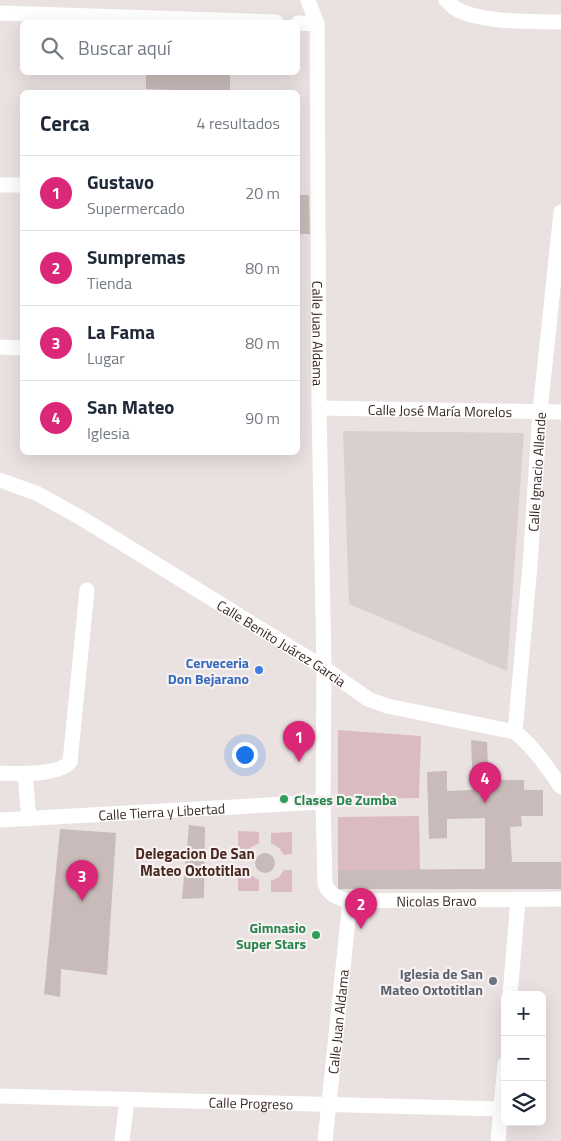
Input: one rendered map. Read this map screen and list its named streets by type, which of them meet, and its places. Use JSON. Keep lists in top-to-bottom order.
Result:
{
  "streets": {
    "street": [
      "Calle Juan Aldama",
      "Calle José María Morelos",
      "Calle Ignacio Allende",
      "Calle Benito Juárez Garcia",
      "Calle Tierra y Libertad",
      "Nicolas Bravo",
      "Calle Progreso"
    ]
  },
  "crossings": [
    ["Calle Juan Aldama", "Calle José María Morelos"],
    ["Calle Juan Aldama", "Calle Benito Juárez Garcia"],
    ["Calle Juan Aldama", "Nicolas Bravo"],
    ["Calle Juan Aldama", "Calle Progreso"],
    ["Calle José María Morelos", "Calle Ignacio Allende"],
    ["Calle Ignacio Allende", "Calle Benito Juárez Garcia"],
    ["Calle Benito Juárez Garcia", "Nicolas Bravo"],
    ["Calle Tierra y Libertad", "Nicolas Bravo"]
  ],
  "districts": ["Delegacion De San Mateo Oxtotitlan"],
  "places": [
    "Cerveceria Don Bejarano",
    "Clases De Zumba",
    "Gimnasio Super Stars",
    "Iglesia de San Mateo Oxtotitlan"
  ],
  "page": {
    "search": "Buscar aquí",
    "heading": ["Cerca", "4 resultados"],
    "list": [
      {
        "mark": "1",
        "name": "Gustavo",
        "note": "Supermercado",
        "value": "20 m"
      },
      {
        "mark": "2",
        "name": "Sumpremas",
        "note": "Tienda",
        "value": "80 m"
      },
      {
        "mark": "3",
        "name": "La Fama",
        "note": "Lugar",
        "value": "80 m"
      },
      {
        "mark": "4",
        "name": "San Mateo",
        "note": "Iglesia",
        "value": "90 m"
      }
    ],
    "pins": [
      "1",
      "4",
      "3",
      "2"
    ],
    "map_buttons": ["+", "−"]
  }
}
